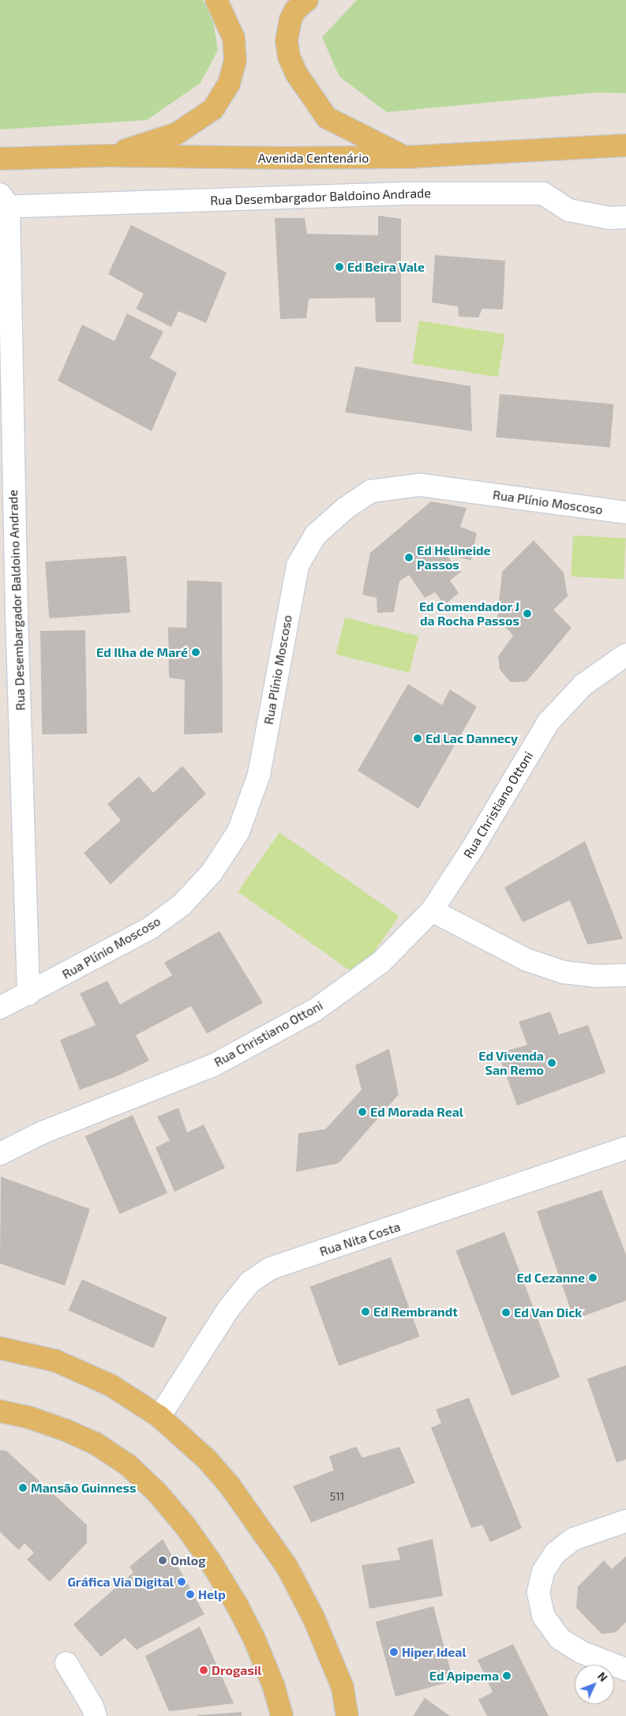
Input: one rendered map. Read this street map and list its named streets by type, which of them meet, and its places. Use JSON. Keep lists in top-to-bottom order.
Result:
{
  "streets": {
    "main road": ["Avenida Centenário"],
    "street": [
      "Rua Desembargador Baldoino Andrade",
      "Rua Plínio Moscoso",
      "Rua Christiano Ottoni",
      "Rua Nita Costa"
    ]
  },
  "crossings": [
    ["Rua Desembargador Baldoino Andrade", "Rua Plínio Moscoso"]
  ],
  "places": [
    "Ed Beira Vale",
    "Ed Helineide Passos",
    "Ed Comendador J da Rocha Passos",
    "Ed Ilha de Maré",
    "Ed Lac Dannecy",
    "Ed Vivenda San Remo",
    "Ed Morada Real",
    "Ed Cezanne",
    "Ed Rembrandt",
    "Ed Van Dick",
    "Mansão Guinness",
    "Onlog",
    "Gráfica Via Digital",
    "Help",
    "Hiper Ideal",
    "Drogasil",
    "Ed Apipema"
  ],
  "house_numbers": ["511"],
  "north": "top right"
}
